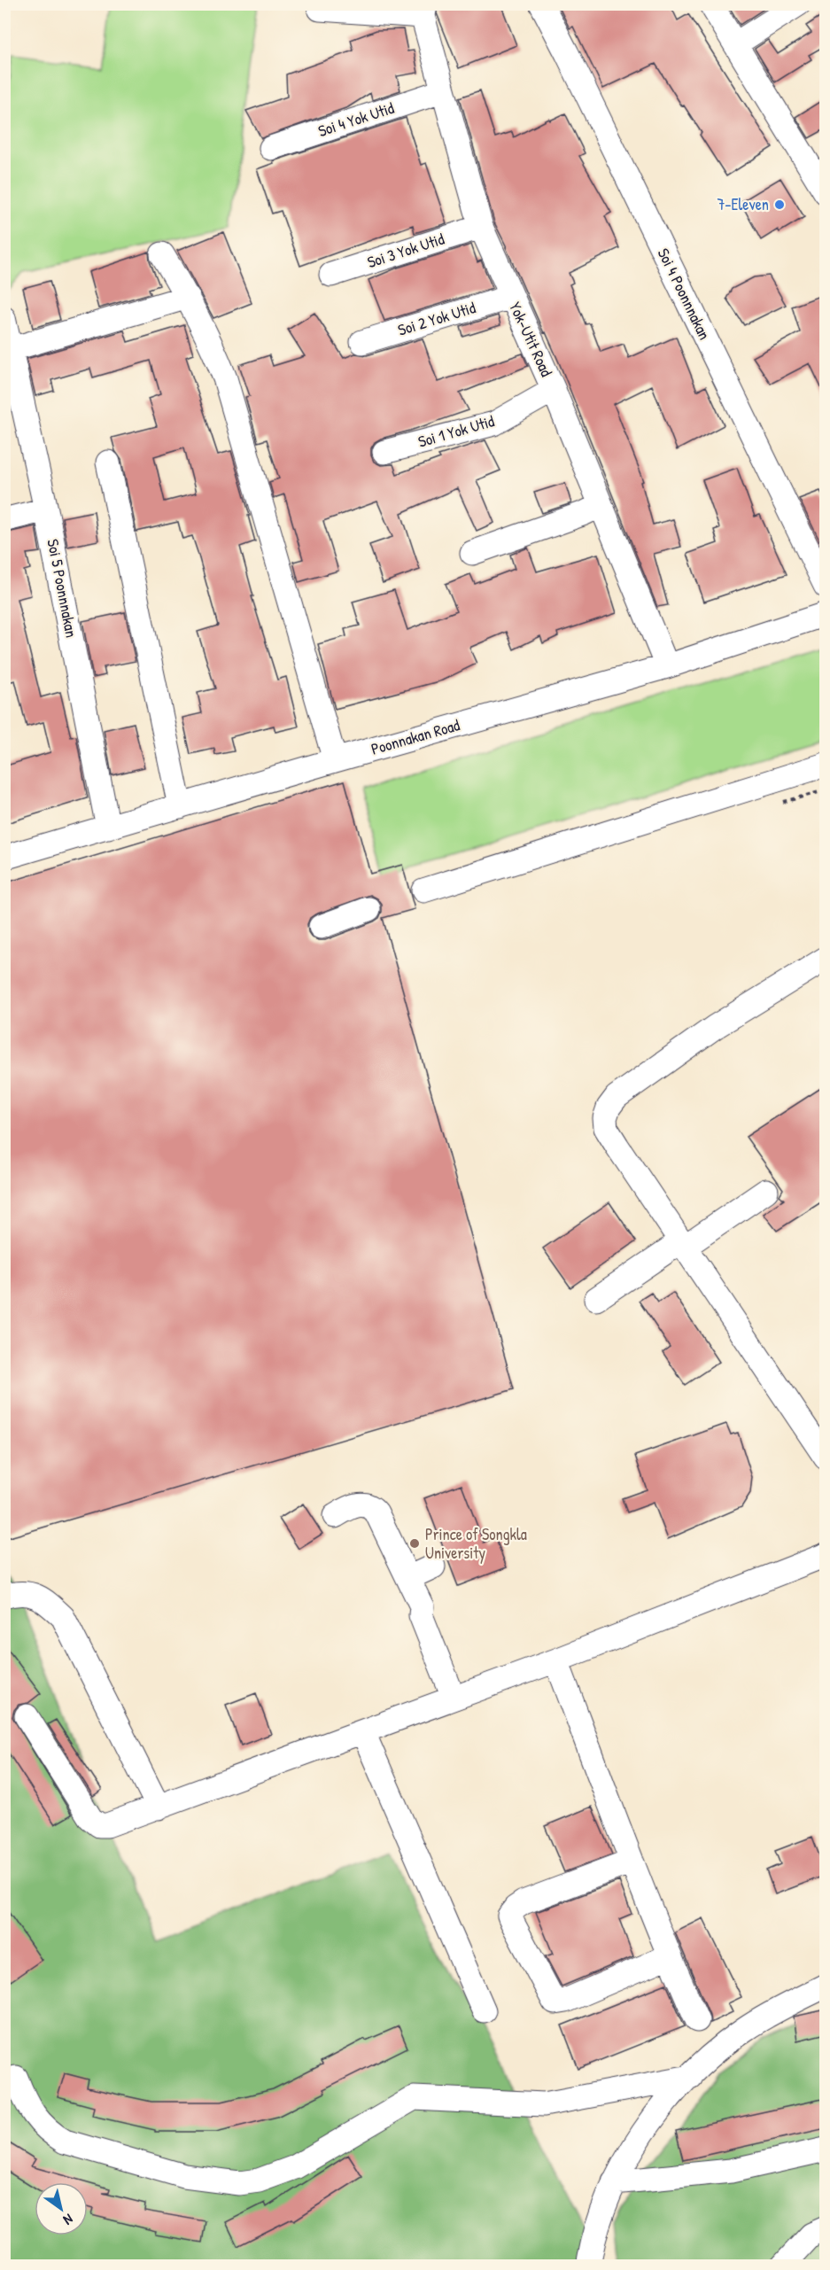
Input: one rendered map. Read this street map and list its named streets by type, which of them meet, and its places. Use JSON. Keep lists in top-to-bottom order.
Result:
{
  "streets": {
    "street": [
      "Soi 4 Yok Utid",
      "Soi 3 Yok Utid",
      "Soi 4 Poonnnakan",
      "Soi 2 Yok Utid",
      "Yok-Utit Road",
      "Soi 1 Yok Utid",
      "Soi 5 Poonnnakan",
      "Poonnakan Road"
    ]
  },
  "crossings": [
    ["Soi 4 Yok Utid", "Yok-Utit Road"],
    ["Soi 3 Yok Utid", "Yok-Utit Road"],
    ["Soi 2 Yok Utid", "Yok-Utit Road"],
    ["Yok-Utit Road", "Soi 1 Yok Utid"],
    ["Yok-Utit Road", "Poonnakan Road"],
    ["Soi 5 Poonnnakan", "Poonnakan Road"]
  ],
  "places": ["7-Eleven", "Prince of Songkla University"],
  "north": "bottom right"
}
